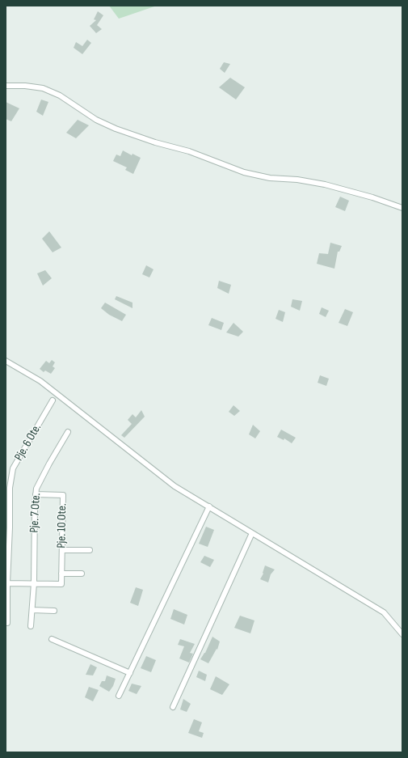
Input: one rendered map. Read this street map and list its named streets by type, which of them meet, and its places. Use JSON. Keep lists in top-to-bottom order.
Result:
{
  "streets": {
    "street": ["Pje. 6 Ote.", "Pje. 7 Ote.", "Pje. 10 Ote."]
  },
  "crossings": [
    ["Pje. 7 Ote.", "Pje. 10 Ote."]
  ]
}
